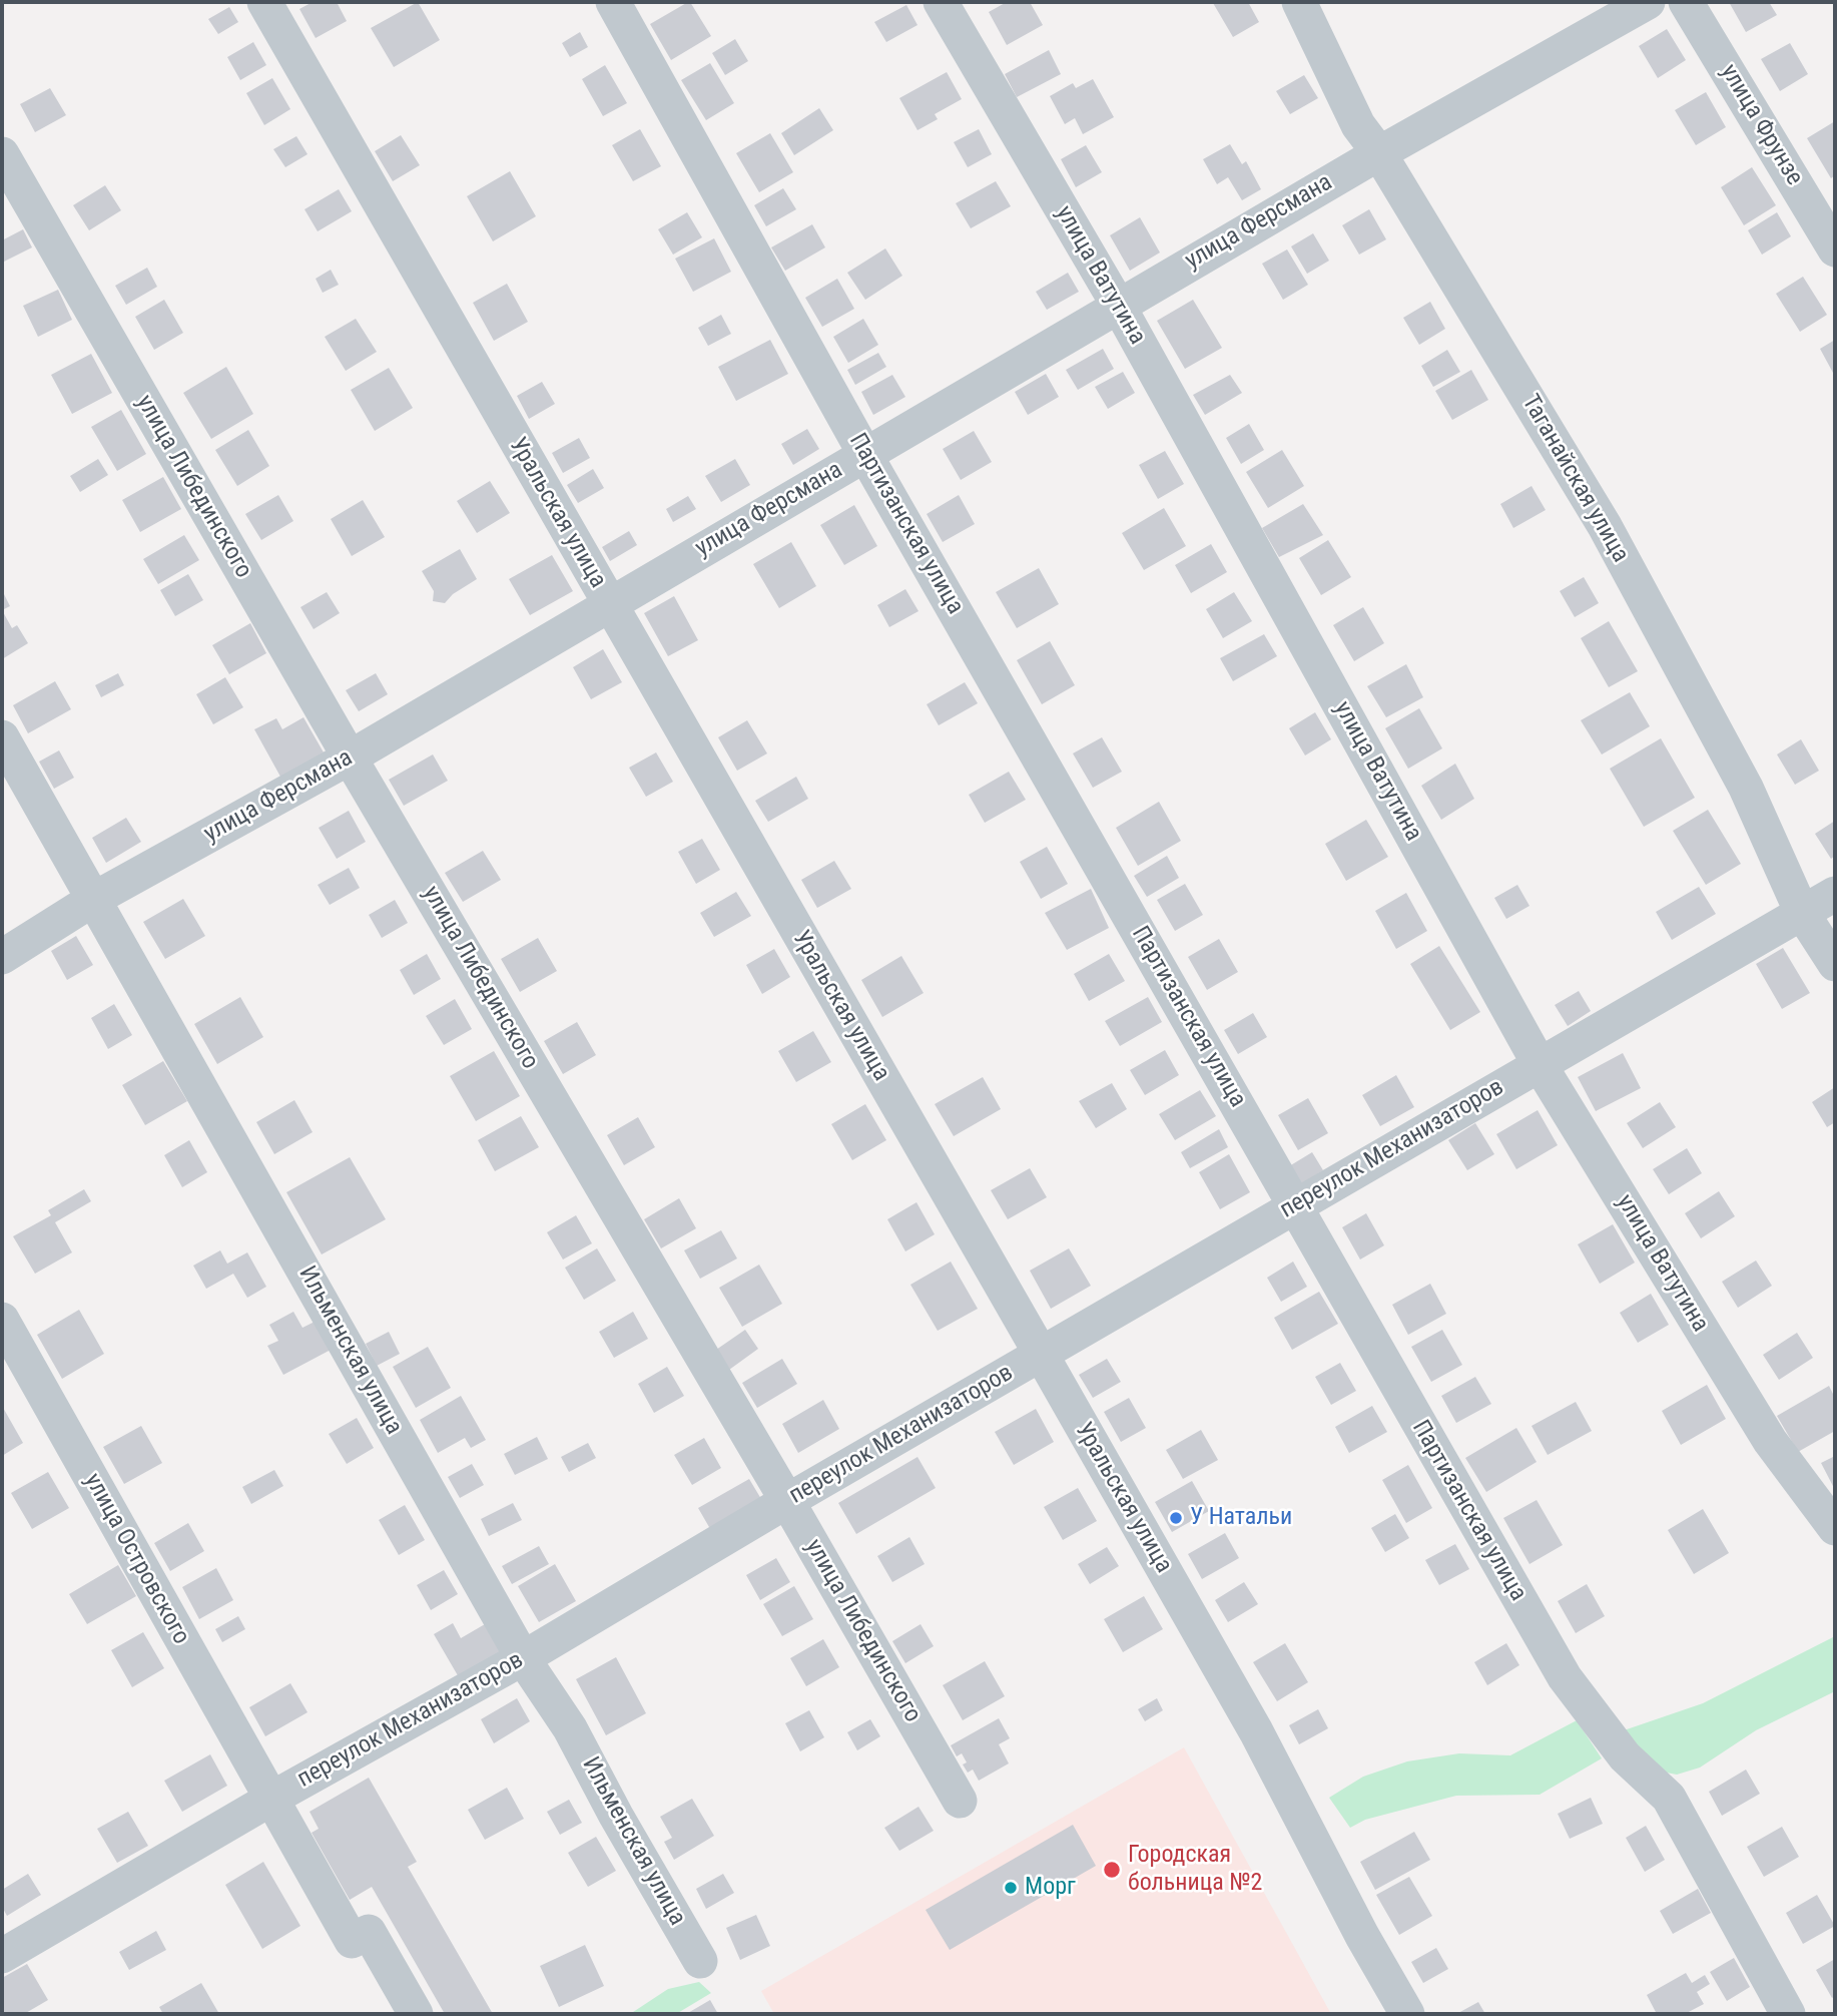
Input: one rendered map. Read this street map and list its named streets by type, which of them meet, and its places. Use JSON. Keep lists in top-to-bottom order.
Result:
{
  "streets": {
    "street": [
      "улица Фрунзе",
      "улица Ферсмана",
      "улица Ватутина",
      "Таганайская улица",
      "улица Либединского",
      "Уральская улица",
      "Партизанская улица",
      "переулок Механизаторов",
      "Ильменская улица",
      "улица Островского"
    ]
  },
  "crossings": [
    ["улица Ферсмана", "улица Ватутина"],
    ["улица Ферсмана", "Таганайская улица"],
    ["улица Ферсмана", "улица Либединского"],
    ["улица Ферсмана", "Уральская улица"],
    ["улица Ферсмана", "Партизанская улица"],
    ["улица Ферсмана", "Ильменская улица"],
    ["улица Ватутина", "переулок Механизаторов"],
    ["Таганайская улица", "переулок Механизаторов"],
    ["улица Либединского", "переулок Механизаторов"],
    ["Уральская улица", "переулок Механизаторов"],
    ["Партизанская улица", "переулок Механизаторов"],
    ["переулок Механизаторов", "Ильменская улица"],
    ["переулок Механизаторов", "улица Островского"]
  ],
  "places": ["У Натальи", "Городская больница №2", "Морг"]
}
